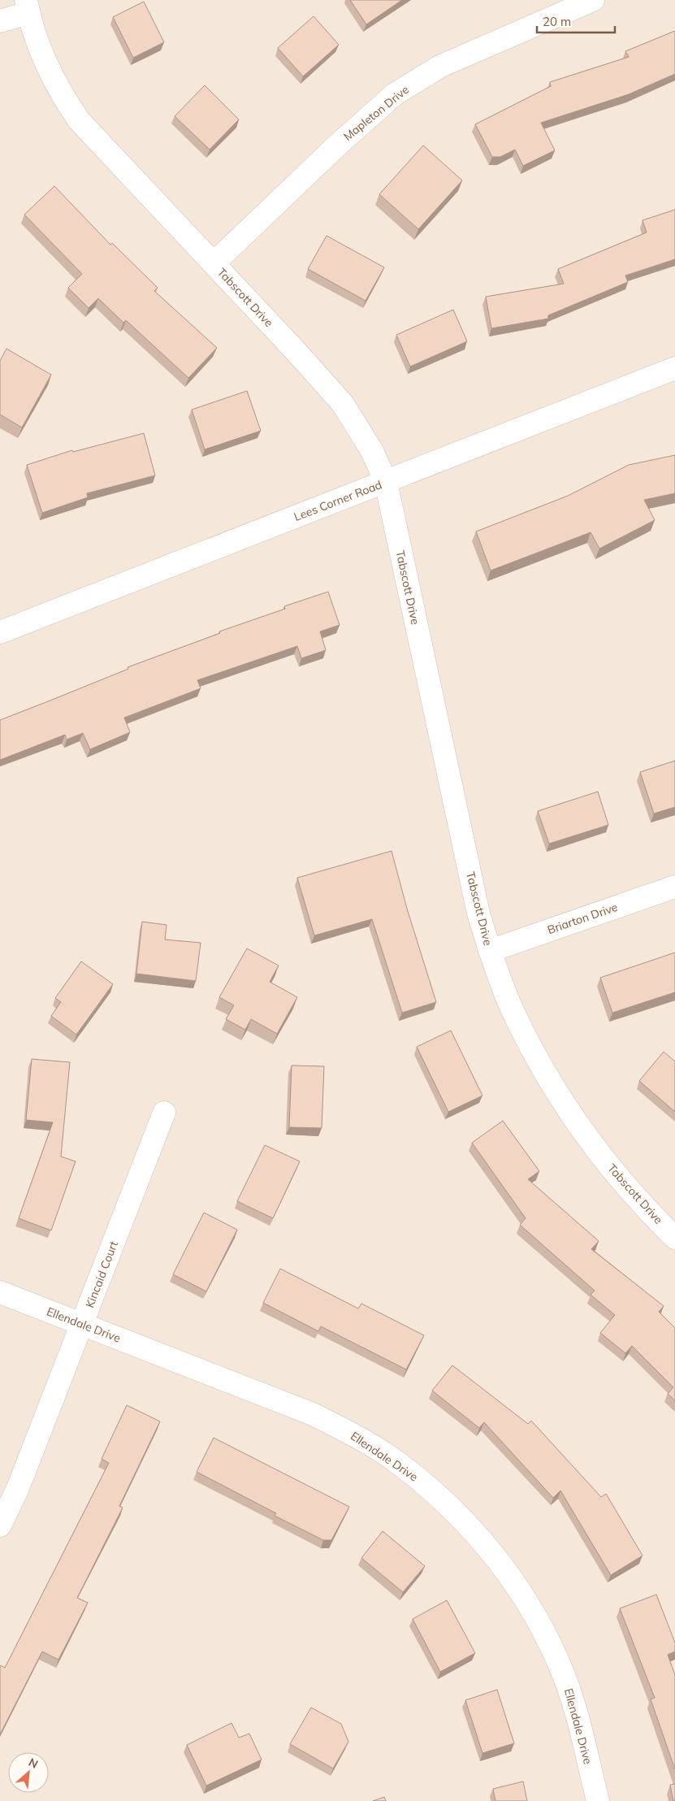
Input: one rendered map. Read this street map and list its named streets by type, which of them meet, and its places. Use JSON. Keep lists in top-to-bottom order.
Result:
{
  "streets": {
    "street": [
      "Mapleton Drive",
      "Tabscott Drive",
      "Lees Corner Road",
      "Briarton Drive",
      "Kincaid Court",
      "Ellendale Drive"
    ]
  },
  "crossings": [
    ["Mapleton Drive", "Tabscott Drive"],
    ["Tabscott Drive", "Lees Corner Road"],
    ["Tabscott Drive", "Briarton Drive"],
    ["Kincaid Court", "Ellendale Drive"]
  ],
  "scale_bar": "20 m",
  "north": "top right"
}
